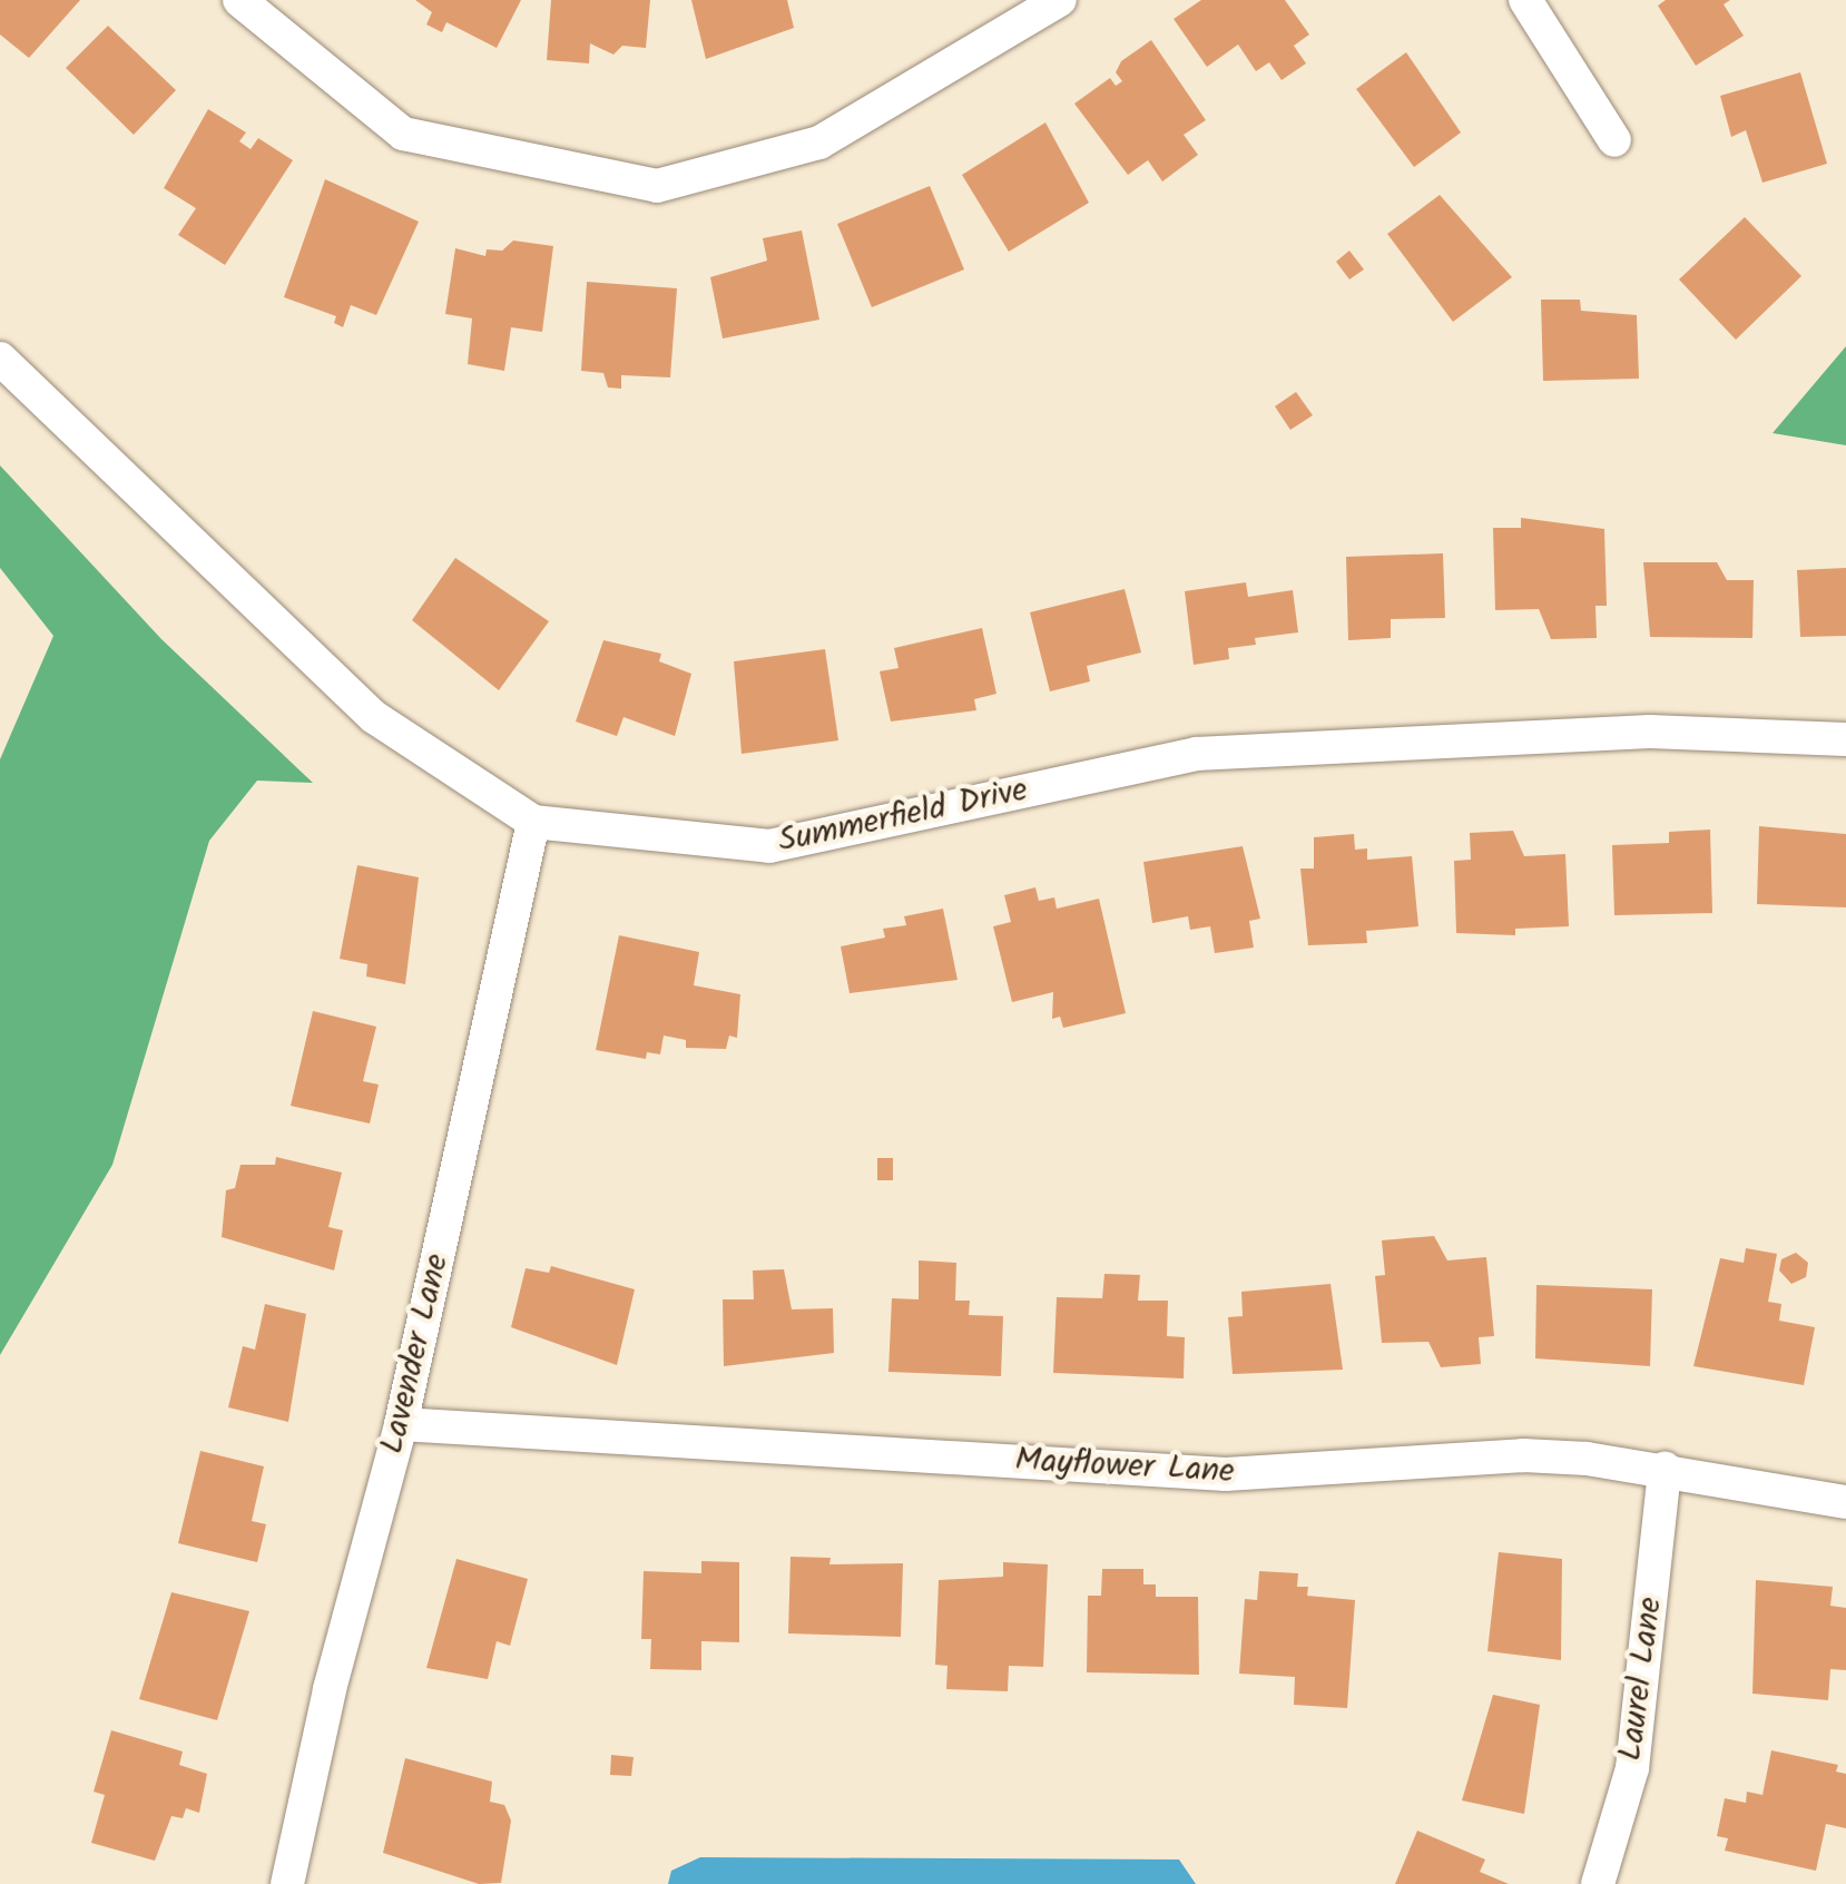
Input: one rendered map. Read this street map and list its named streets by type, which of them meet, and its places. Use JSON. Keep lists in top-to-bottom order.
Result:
{
  "streets": {
    "street": [
      "Summerfield Drive",
      "Lavender Lane",
      "Mayflower Lane",
      "Laurel Lane"
    ]
  },
  "crossings": [
    ["Summerfield Drive", "Lavender Lane"],
    ["Lavender Lane", "Mayflower Lane"],
    ["Mayflower Lane", "Laurel Lane"]
  ]
}
